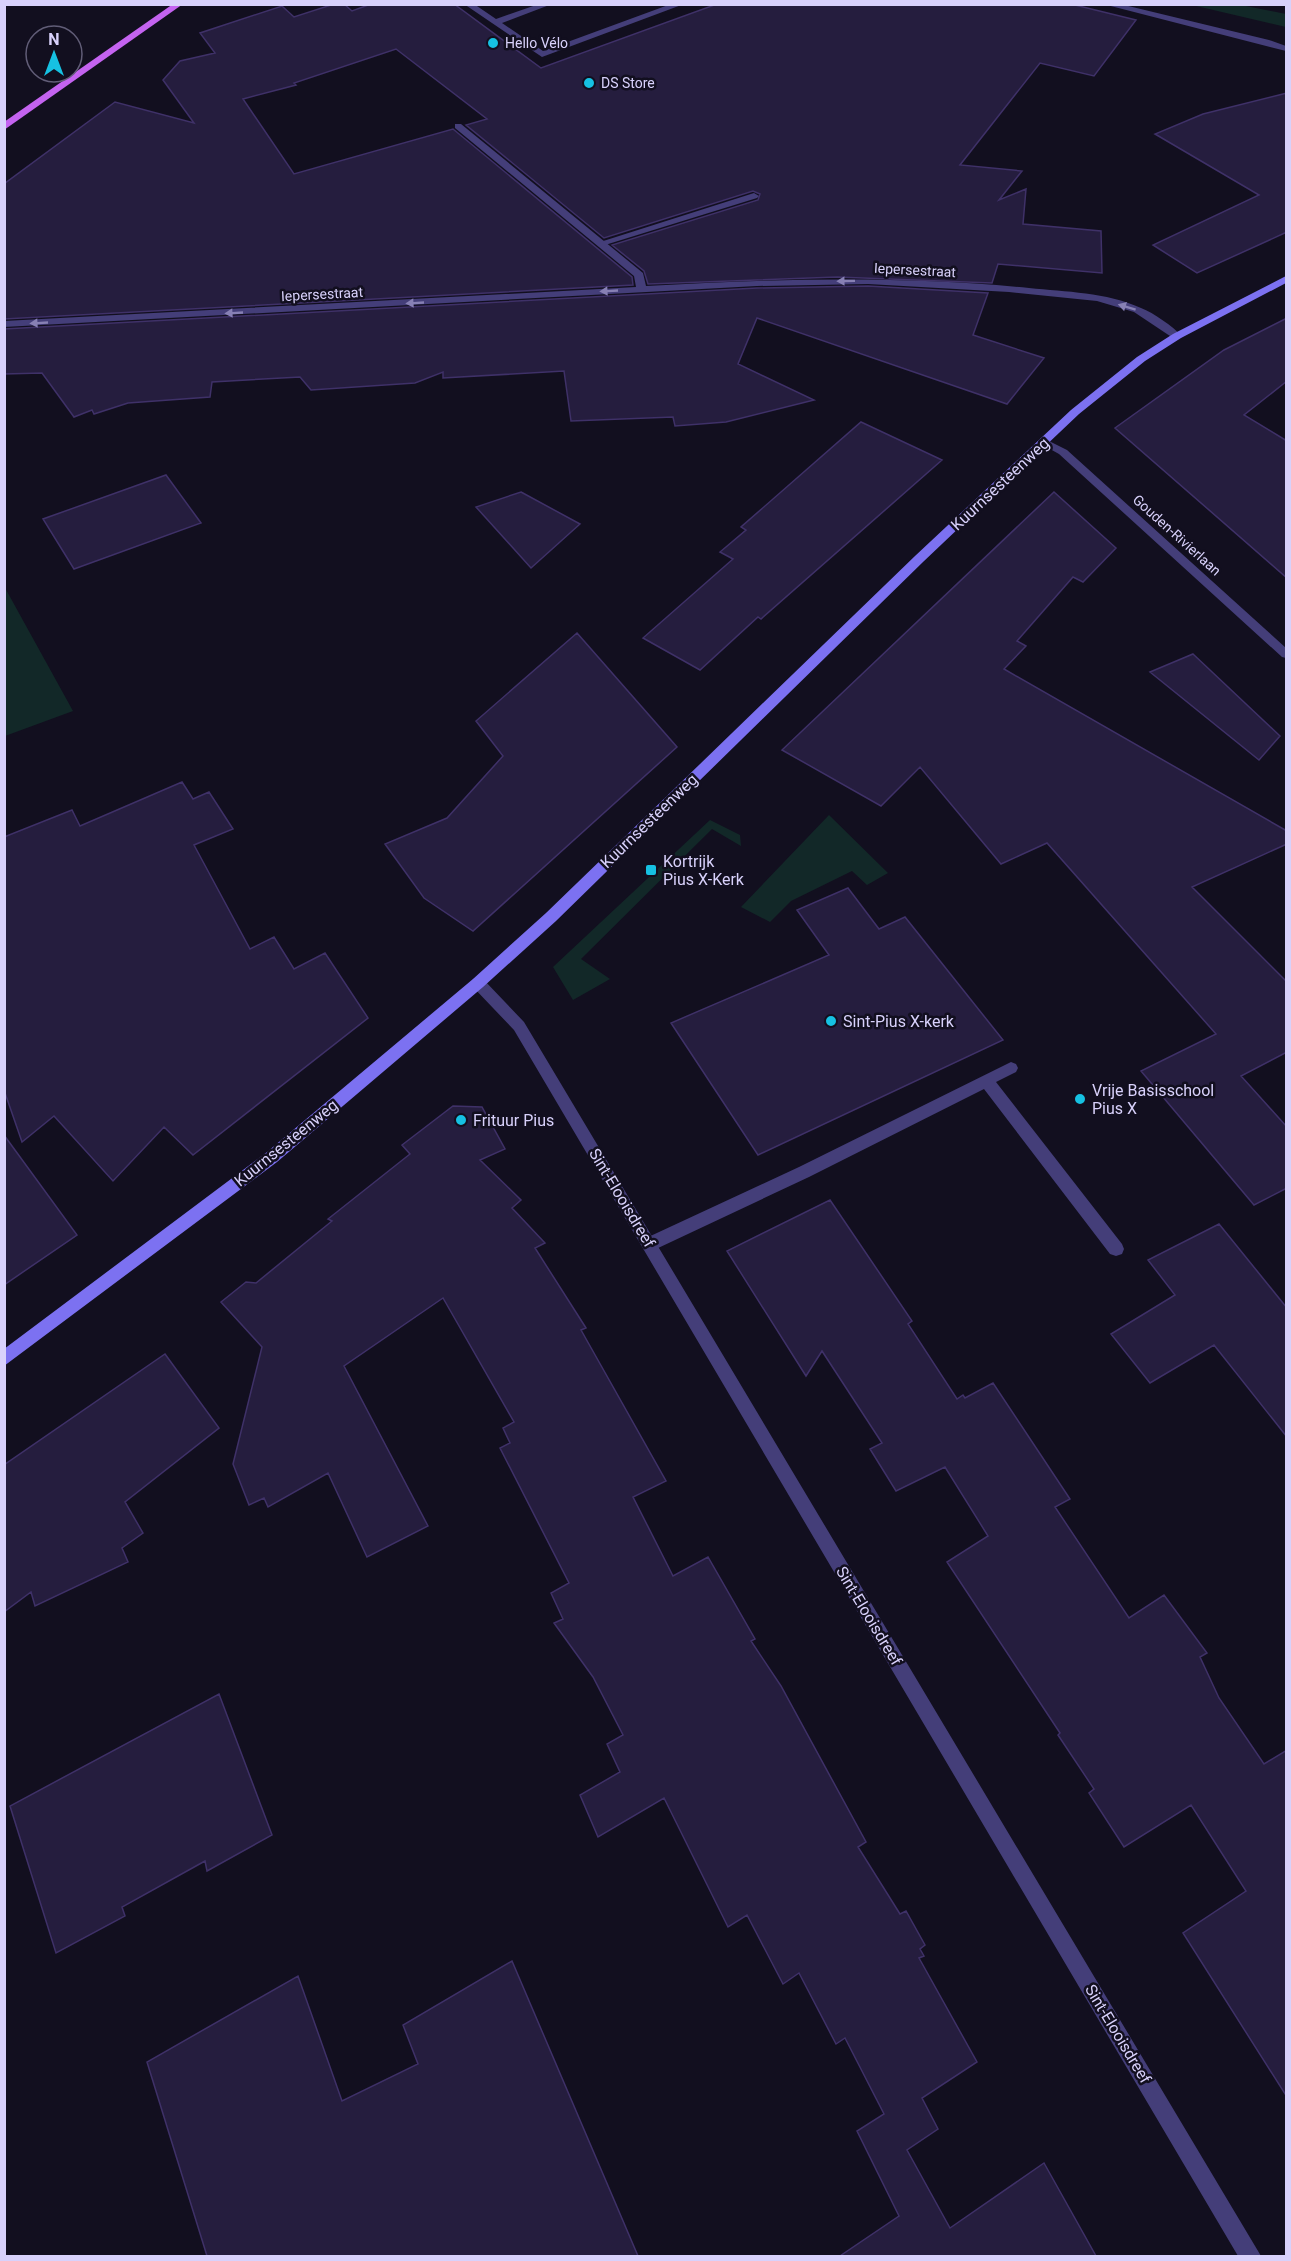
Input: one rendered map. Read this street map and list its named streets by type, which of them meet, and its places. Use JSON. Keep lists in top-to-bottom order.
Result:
{
  "streets": {
    "street": [
      "Iepersestraat",
      "Kuurnsesteenweg",
      "Gouden-Rivierlaan",
      "Sint-Elooisdreef"
    ]
  },
  "crossings": [
    ["Iepersestraat", "Kuurnsesteenweg"],
    ["Kuurnsesteenweg", "Gouden-Rivierlaan"],
    ["Kuurnsesteenweg", "Sint-Elooisdreef"]
  ],
  "one_way": ["Iepersestraat"],
  "places": {
    "other": [
      "Hello Vélo",
      "DS Store",
      "Sint-Pius X-kerk",
      "Vrije Basisschool Pius X",
      "Frituur Pius"
    ],
    "transit": ["Kortrijk Pius X-Kerk"]
  },
  "north": "top"
}
